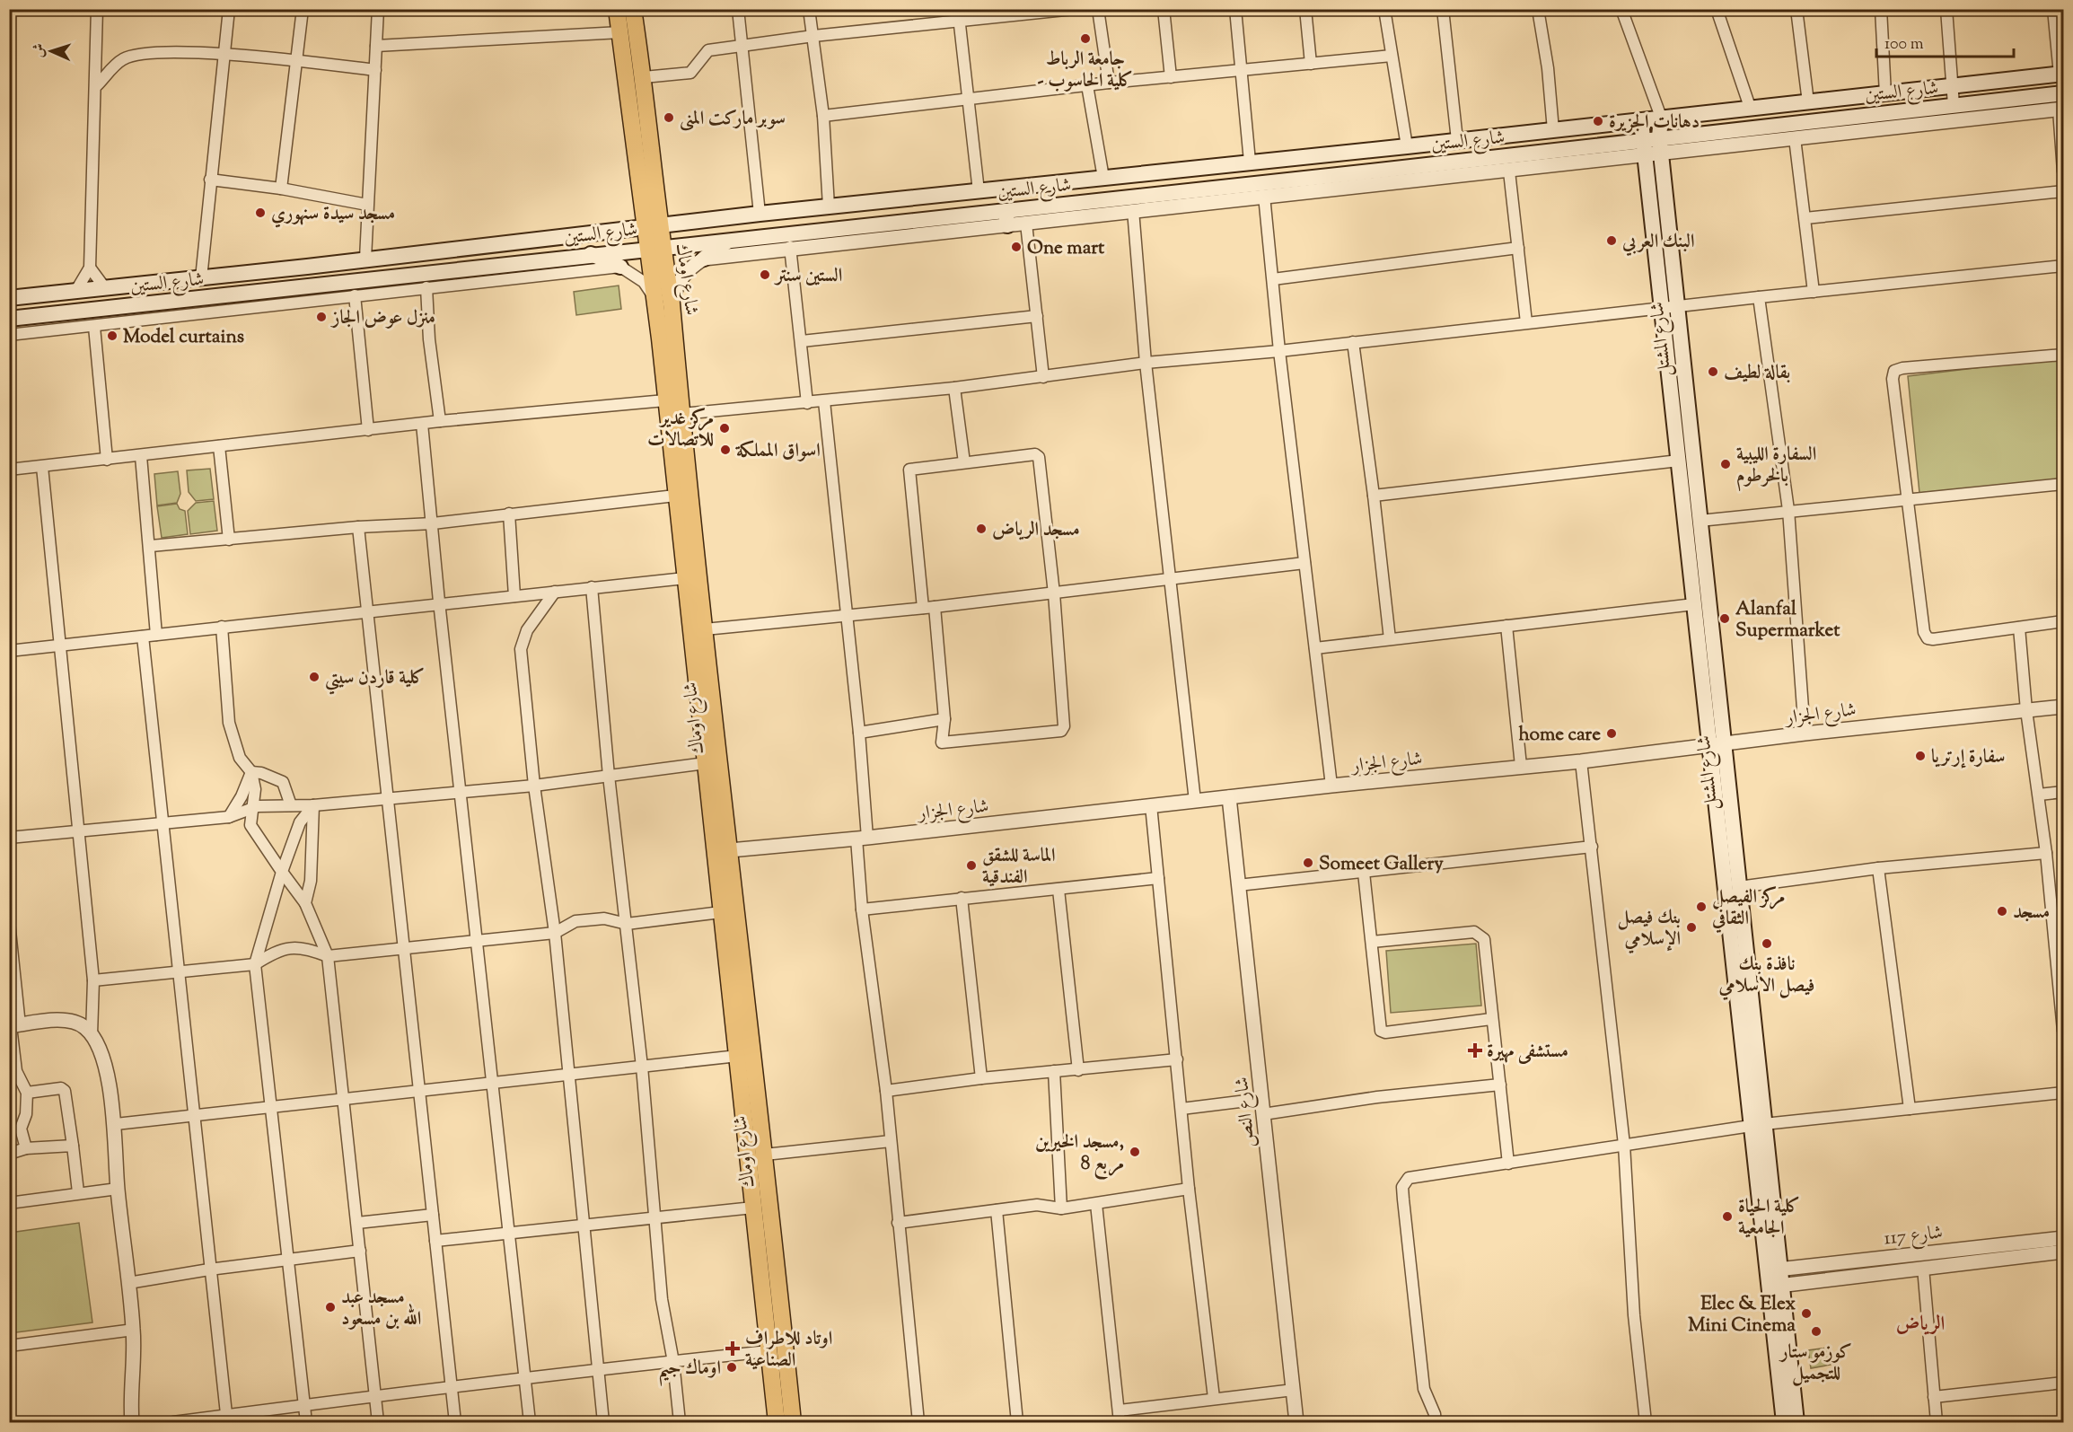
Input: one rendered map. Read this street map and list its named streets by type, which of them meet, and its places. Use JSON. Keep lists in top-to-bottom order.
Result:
{
  "streets": {
    "main road": ["شارع الستين", "شارع اوماك", "شارع المشتل"],
    "street": ["شارع الجزار", "شارع النص", "شارع 117"]
  },
  "crossings": [
    ["شارع الستين", "شارع اوماك"],
    ["شارع الستين", "شارع المشتل"],
    ["شارع اوماك", "شارع الجزار"],
    ["شارع المشتل", "شارع الجزار"],
    ["شارع المشتل", "شارع 117"],
    ["شارع الجزار", "شارع النص"]
  ],
  "districts": ["الرياض"],
  "places": {
    "other": [
      "جامعة الرباط - كلية الحاسوب",
      "سوبر ماركت المنى",
      "دهانات الجزيرة",
      "مسجد سيدة سنهوري",
      "البنك العربي",
      "One mart",
      "الستين سنتر",
      "منزل عوض الجاز",
      "Model curtains",
      "بقالة لطيف",
      "مركز غدير للاتصالات",
      "اسواق المملكة",
      "السفارة الليبية بالخرطوم",
      "مسجد الرياض",
      "Alanfal Supermarket",
      "كلية قاردن سيتي",
      "home care",
      "سفارة إرتريا",
      "Someet Gallery",
      "الماسة للشقق الفندقية",
      "مركز الفيصل الثقافي",
      "مسجد",
      "بنك فيصل الإسلامي",
      "نافذة بنك فيصل الاسلامي",
      "مسجد الخيرين, مربع 8",
      "كلية الحياة الجامعية",
      "مسجد عبد الله بن مسعود",
      "Elec & Elex Mini Cinema",
      "كوزمو ستار للتجميل",
      "اوماك جيم"
    ],
    "health": ["مستشفى مهيرة", "اوتاد للاطراف الصناعية"]
  },
  "scale_bar": "100 m",
  "north": "left"
}
